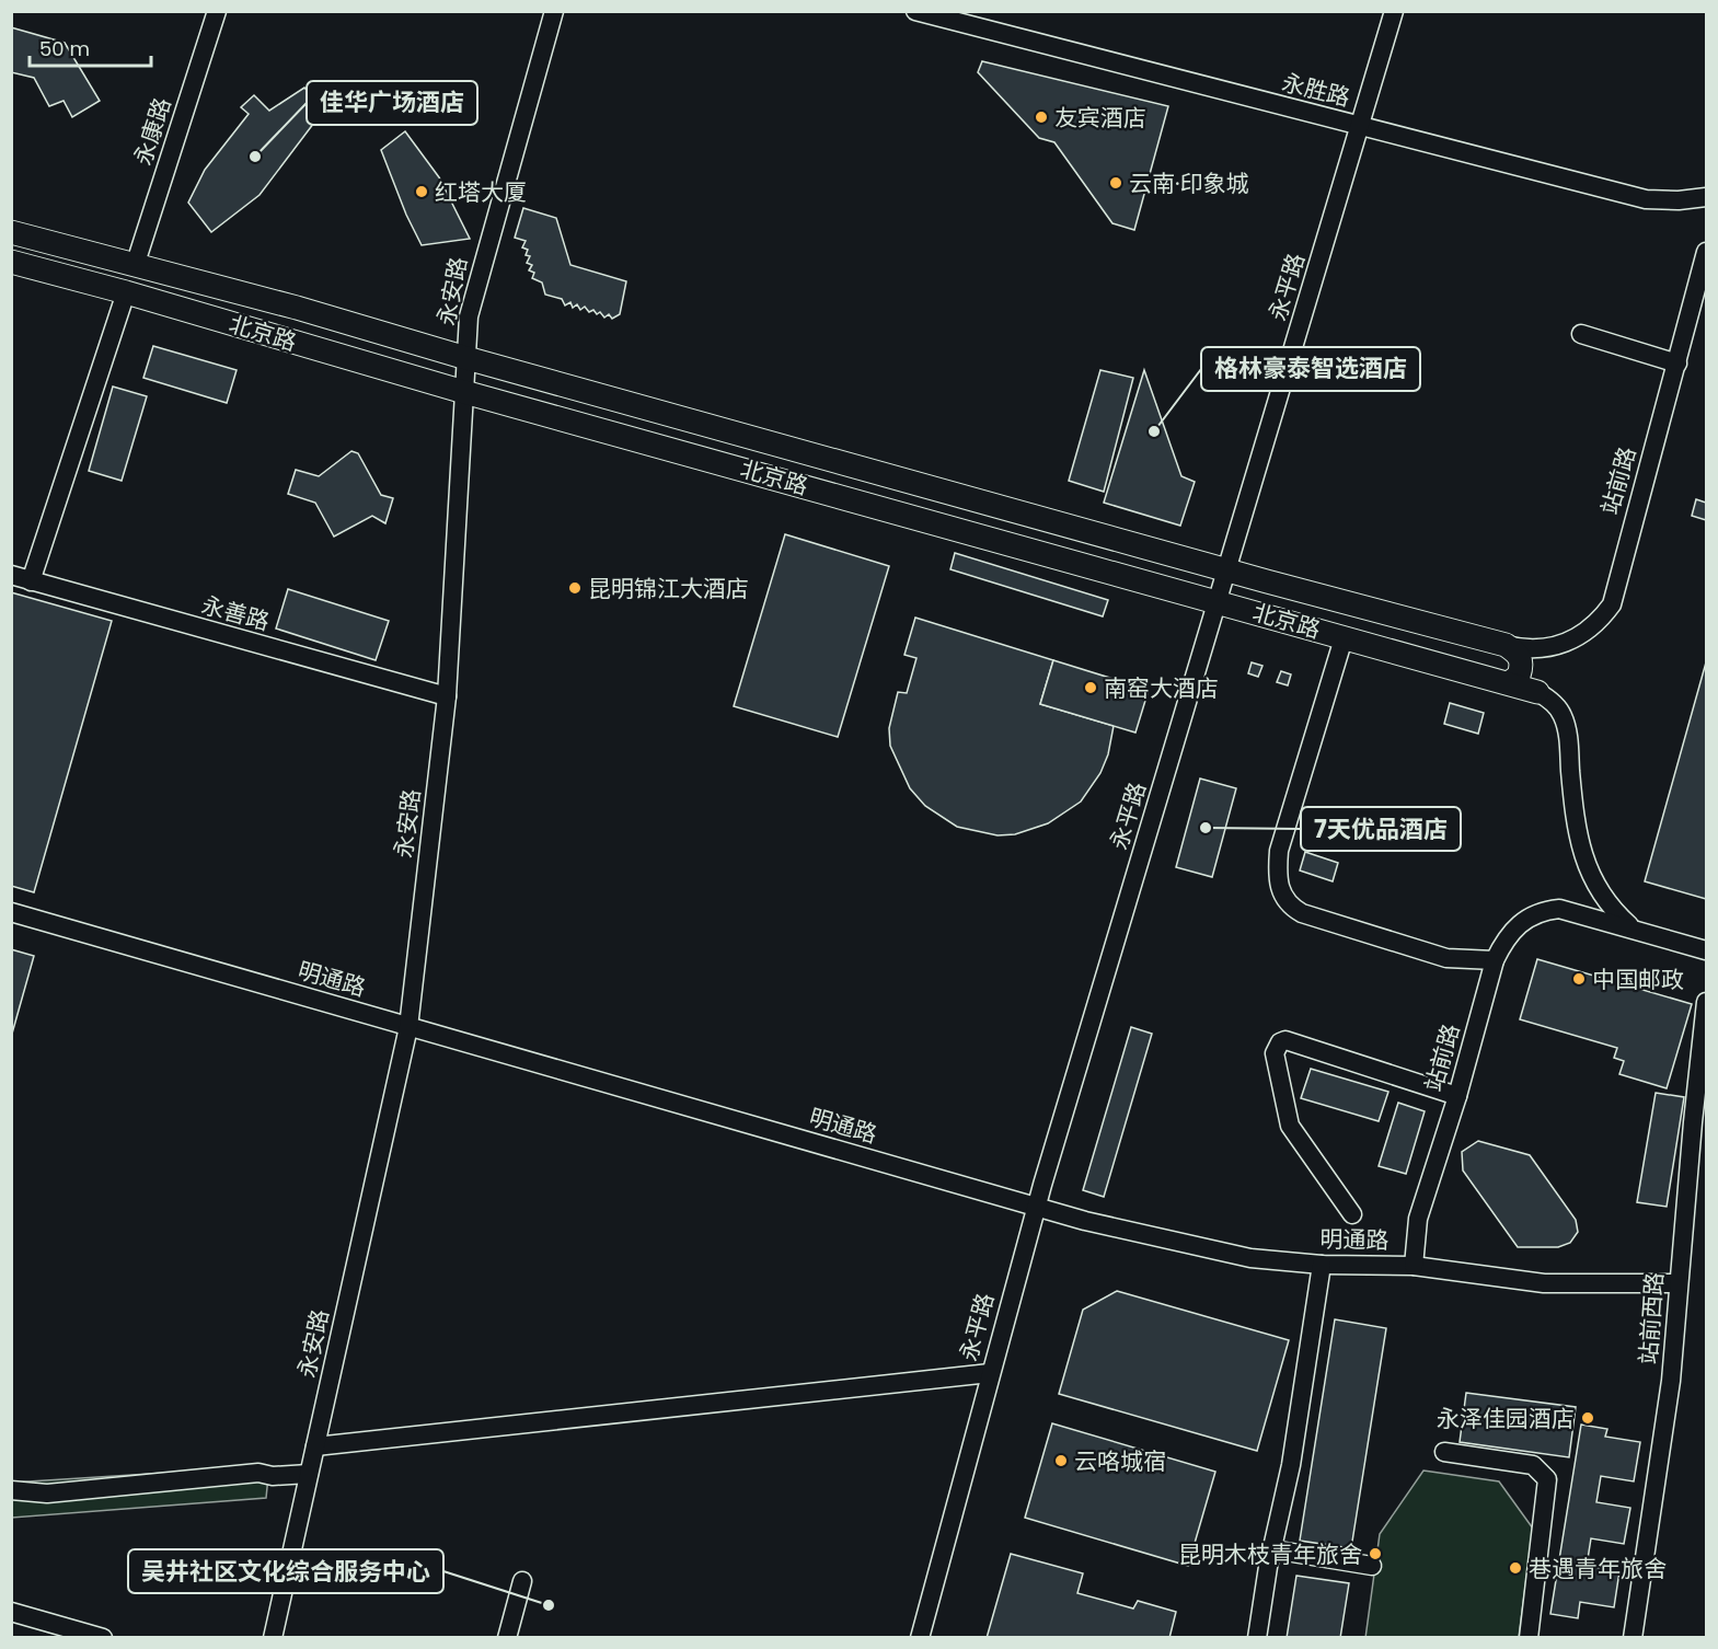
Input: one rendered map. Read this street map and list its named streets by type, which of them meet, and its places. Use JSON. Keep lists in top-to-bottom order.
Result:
{
  "streets": {
    "main road": ["北京路"],
    "street": [
      "永胜路",
      "永康路",
      "永平路",
      "永安路",
      "站前路",
      "永善路",
      "明通路",
      "站前西路"
    ]
  },
  "crossings": [
    ["永胜路", "永平路"],
    ["永康路", "北京路"],
    ["永平路", "北京路"],
    ["永平路", "明通路"],
    ["永安路", "北京路"],
    ["永安路", "永善路"],
    ["永安路", "明通路"],
    ["北京路", "站前路"],
    ["站前路", "明通路"],
    ["明通路", "站前西路"]
  ],
  "places": [
    "友宾酒店",
    "佳华广场酒店",
    "云南·印象城",
    "红塔大厦",
    "格林豪泰智选酒店",
    "昆明锦江大酒店",
    "南窑大酒店",
    "7天优品酒店",
    "中国邮政",
    "永泽佳园酒店",
    "云咯城宿",
    "昆明木枝青年旅舍",
    "巷遇青年旅舍",
    "吴井社区文化综合服务中心"
  ],
  "scale_bar": "50 m"
}
